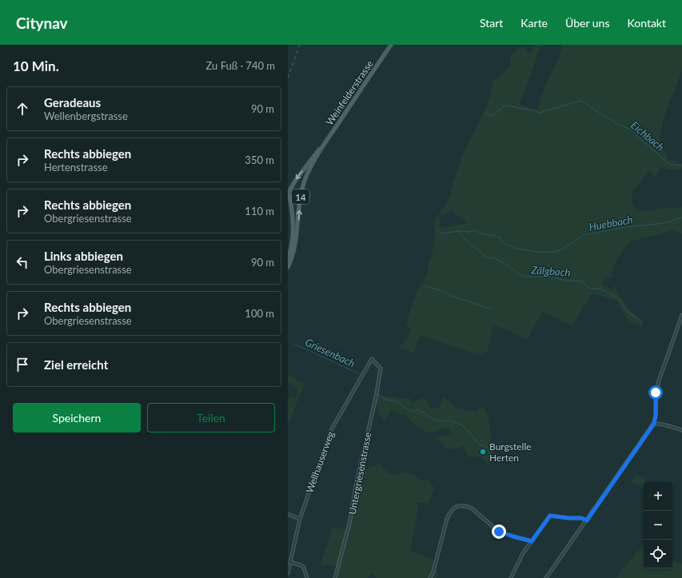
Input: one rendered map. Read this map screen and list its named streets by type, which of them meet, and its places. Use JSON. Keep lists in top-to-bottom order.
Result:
{
  "streets": {
    "main road": ["Weinfelderstrasse", "14"],
    "street": ["Wellhauserweg", "Untergriesenstrasse"]
  },
  "crossings": [
    ["Wellhauserweg", "Untergriesenstrasse"]
  ],
  "water": [
    "Eichbach",
    "Huebbach",
    "Zälgbach",
    "Griesenbach"
  ],
  "places": ["Burgstelle Herten"],
  "page": {
    "header": "Citynav",
    "nav": [
      "Start",
      "Karte",
      "Über uns",
      "Kontakt"
    ],
    "heading": ["10 Min.", "Zu Fuß · 740 m"],
    "list": [
      ["Geradeaus", "Wellenbergstrasse", "90 m"],
      ["Rechts abbiegen", "Hertenstrasse", "350 m"],
      ["Rechts abbiegen", "Obergriesenstrasse", "110 m"],
      ["Links abbiegen", "Obergriesenstrasse", "90 m"],
      ["Rechts abbiegen", "Obergriesenstrasse", "100 m"],
      "Ziel erreicht"
    ],
    "buttons": ["Speichern", "Teilen"],
    "map_buttons": ["+", "−"]
  }
}
